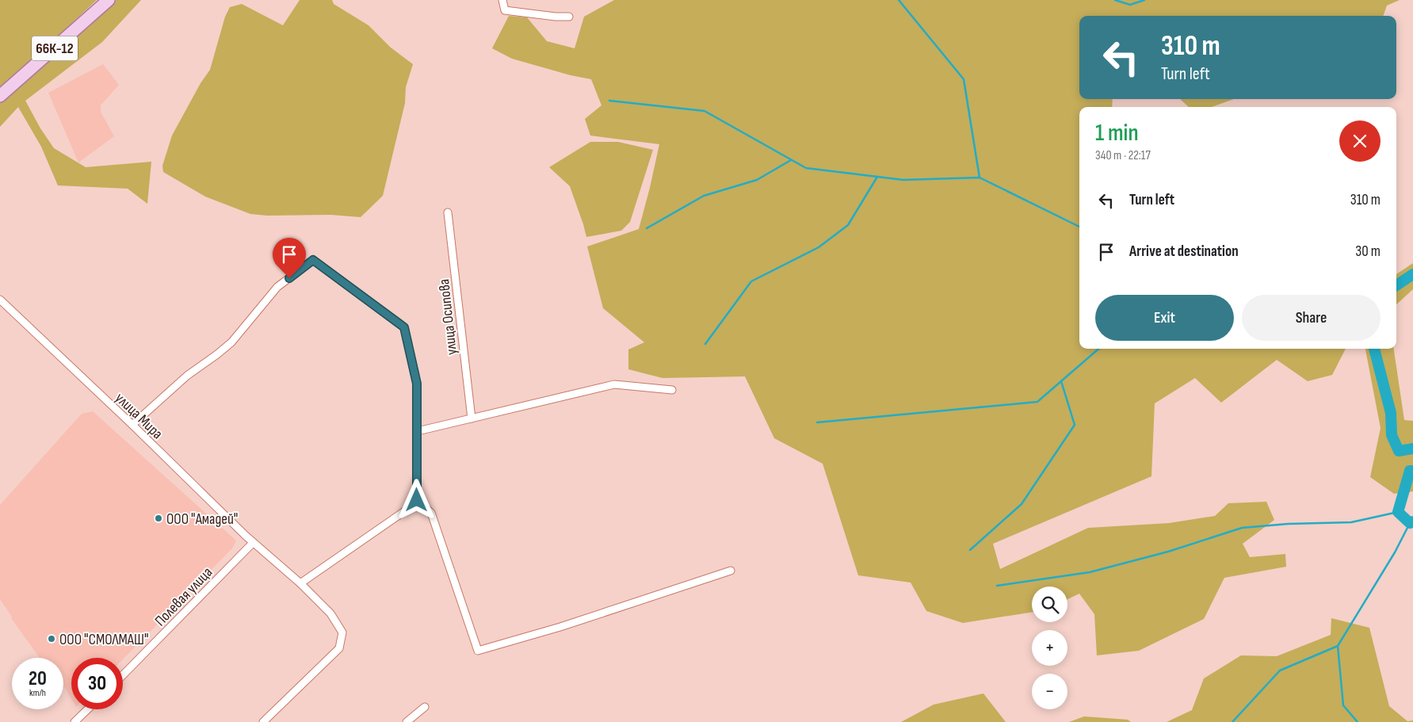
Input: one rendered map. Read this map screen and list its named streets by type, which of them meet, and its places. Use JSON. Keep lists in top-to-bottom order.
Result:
{
  "streets": {
    "main road": ["66К-12"],
    "street": ["улица Осипова", "улица Мира", "Полевая улица"]
  },
  "crossings": [
    ["улица Мира", "Полевая улица"]
  ],
  "places": ["ООО \"Амадей\"", "ООО \"СМОЛМАШ\""],
  "page": {
    "turn": ["310 m", "Turn left"],
    "heading": ["1 min", "340 m · 22:17"],
    "list": [
      {
        "name": "Turn left",
        "value": "310 m"
      },
      {
        "name": "Arrive at destination",
        "value": "30 m"
      }
    ],
    "buttons": ["Exit", "Share"],
    "map_buttons": ["+", "−"],
    "speed": "20 km/h",
    "limit": "30"
  }
}
